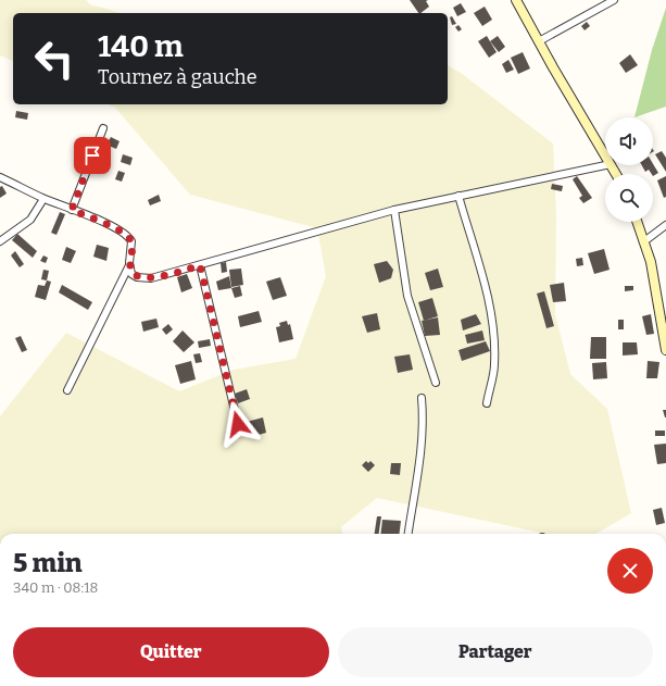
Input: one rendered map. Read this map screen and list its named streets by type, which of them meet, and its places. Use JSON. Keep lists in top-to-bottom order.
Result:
{
  "page": {
    "turn": ["140 m", "Tournez à gauche"],
    "heading": ["5 min", "340 m · 08:18"],
    "buttons": ["Quitter", "Partager"]
  }
}
